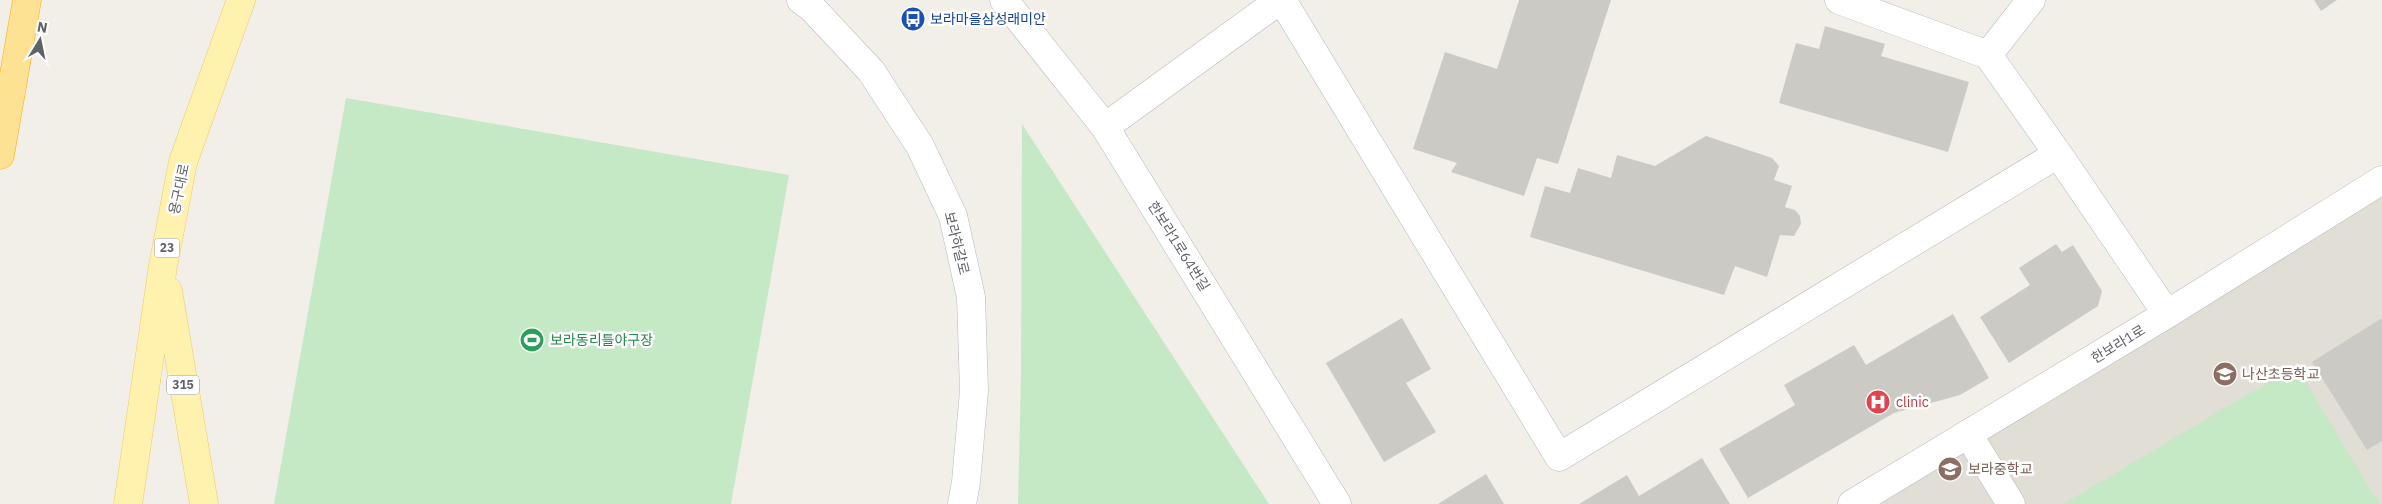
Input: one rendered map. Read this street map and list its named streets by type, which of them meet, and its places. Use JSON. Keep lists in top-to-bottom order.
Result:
{
  "streets": {
    "main road": ["용구대로", "23", "315"],
    "street": ["보라하갈로", "한보라1로64번길", "한보라1로"]
  },
  "crossings": [
    ["용구대로", "315"]
  ],
  "places": {
    "bus stop": ["보라마을삼성래미안"],
    "sports": ["보라동리틀야구장"],
    "school or university": ["나산초등학교", "보라중학교"],
    "hospital": ["clinic"]
  },
  "north": "top"
}
